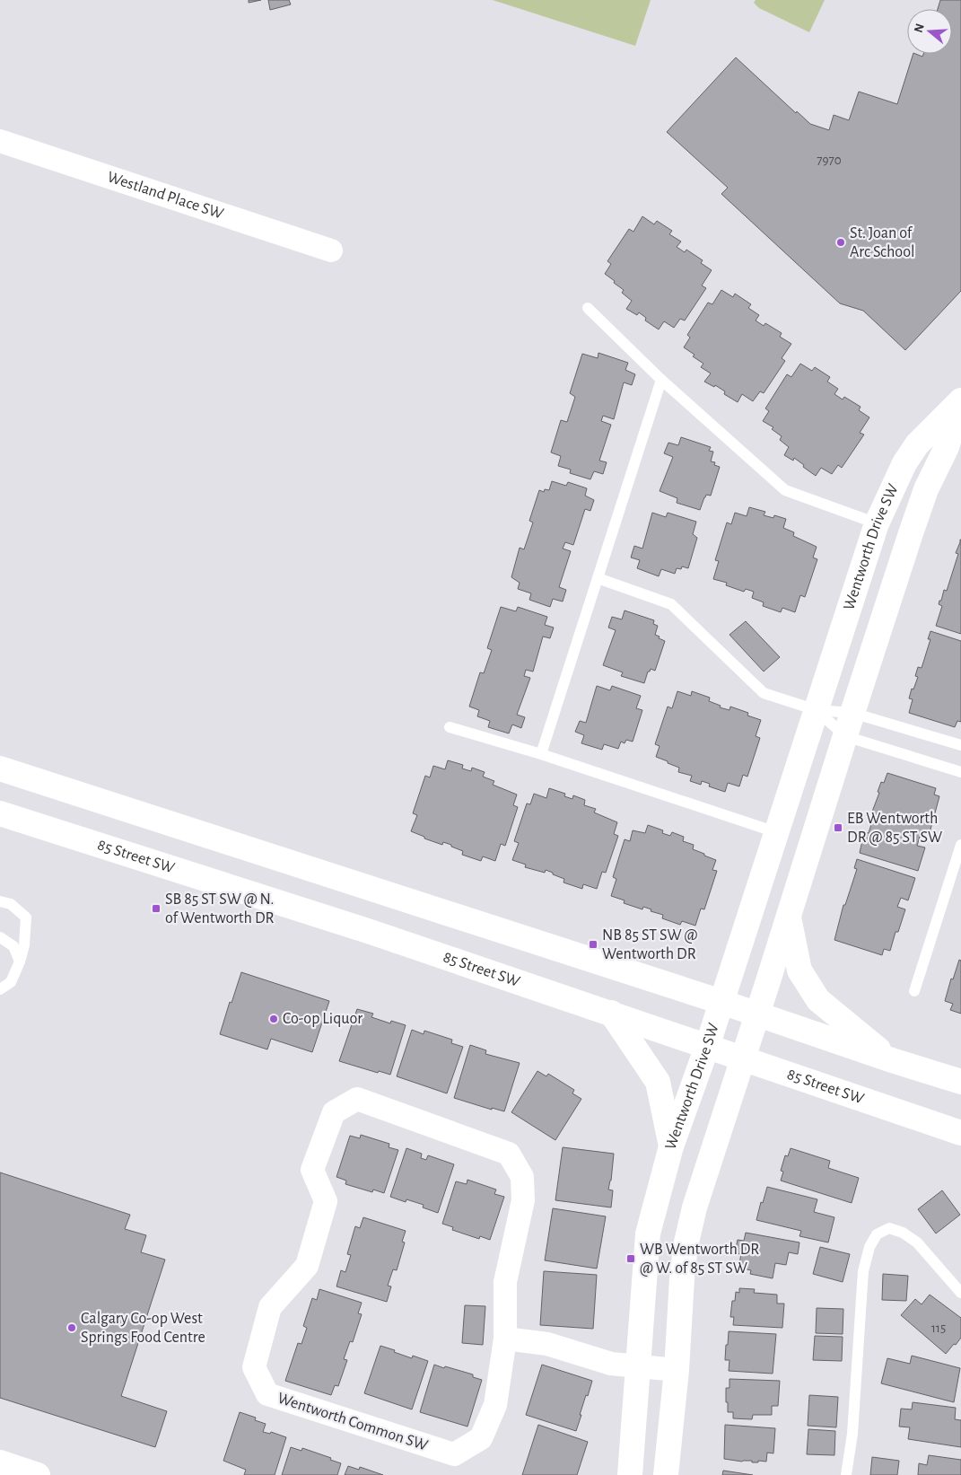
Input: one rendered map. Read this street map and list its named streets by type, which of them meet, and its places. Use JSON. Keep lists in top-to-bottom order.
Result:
{
  "streets": {
    "main road": ["Wentworth Drive SW", "85 Street SW"],
    "street": ["Westland Place SW", "Wentworth Common SW"]
  },
  "crossings": [
    ["Wentworth Drive SW", "85 Street SW"]
  ],
  "places": {
    "other": ["St. Joan of Arc School", "Co-op Liquor", "Calgary Co-op West Springs Food Centre"],
    "transit": [
      "EB Wentworth DR @ 85 ST SW",
      "SB 85 ST SW @ N. of Wentworth DR",
      "NB 85 ST SW @ Wentworth DR",
      "WB Wentworth DR @ W. of 85 ST SW"
    ]
  },
  "house_numbers": ["7970", "115"],
  "north": "left"
}
